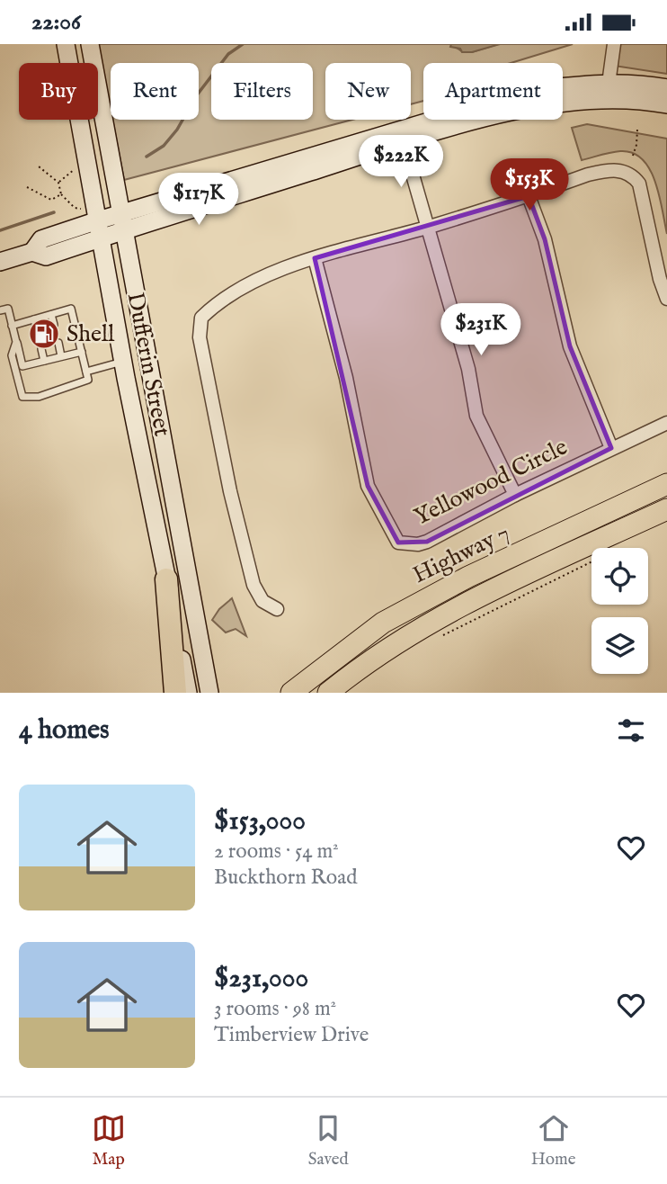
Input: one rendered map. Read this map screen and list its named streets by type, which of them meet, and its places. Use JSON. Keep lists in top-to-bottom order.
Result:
{
  "streets": {
    "main road": ["Dufferin Street", "Highway 7"],
    "street": ["Yellowood Circle"]
  },
  "places": {
    "fuel station": ["Shell"]
  },
  "page": {
    "status": "22:06",
    "chip": [
      "Buy",
      "Rent",
      "Filters",
      "New",
      "Apartment"
    ],
    "price": [
      "$222K",
      "$153K",
      "$117K",
      "$231K"
    ],
    "heading": "4 homes",
    "list": [
      {
        "name": "$153,000",
        "note": "2 rooms · 54 m² · Buckthorn Road"
      },
      {
        "name": "$231,000",
        "note": "3 rooms · 98 m² · Timberview Drive"
      }
    ],
    "tabs": ["Map", "Saved", "Home"]
  }
}
